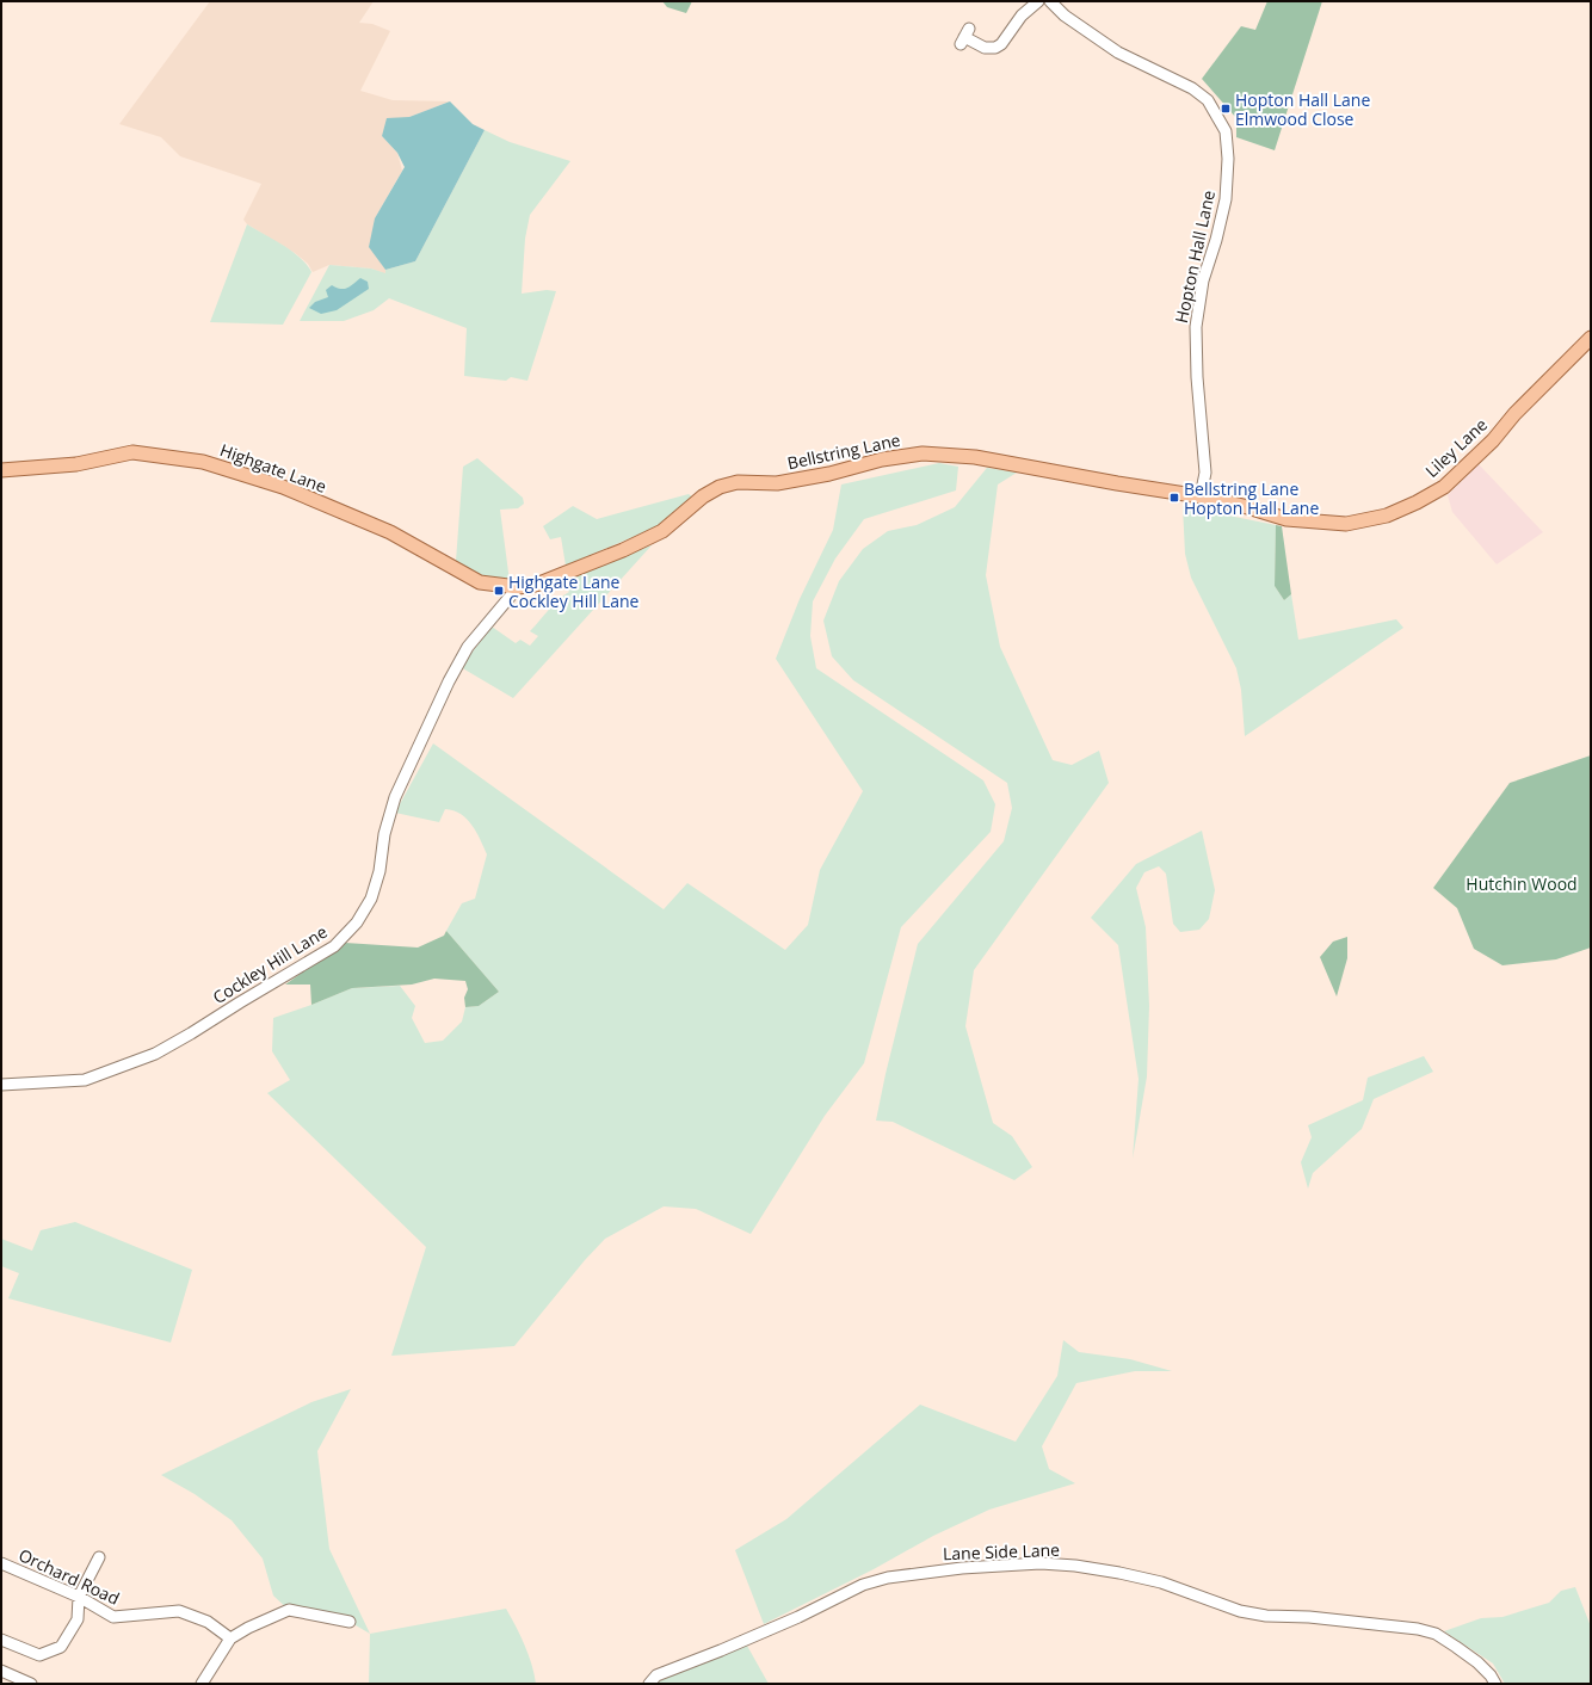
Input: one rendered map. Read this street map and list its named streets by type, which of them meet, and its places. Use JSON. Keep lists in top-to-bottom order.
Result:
{
  "streets": {
    "main road": ["Liley Lane", "Bellstring Lane", "Highgate Lane"],
    "street": [
      "Hopton Hall Lane",
      "Cockley Hill Lane",
      "Lane Side Lane",
      "Orchard Road"
    ]
  },
  "crossings": [
    ["Hopton Hall Lane", "Liley Lane"],
    ["Hopton Hall Lane", "Bellstring Lane"],
    ["Liley Lane", "Bellstring Lane"],
    ["Bellstring Lane", "Highgate Lane"],
    ["Bellstring Lane", "Cockley Hill Lane"],
    ["Highgate Lane", "Cockley Hill Lane"]
  ],
  "parks": ["Hutchin Wood"],
  "places": {
    "transit": ["Hopton Hall Lane Elmwood Close", "Bellstring Lane Hopton Hall Lane", "Highgate Lane Cockley Hill Lane"]
  }
}
